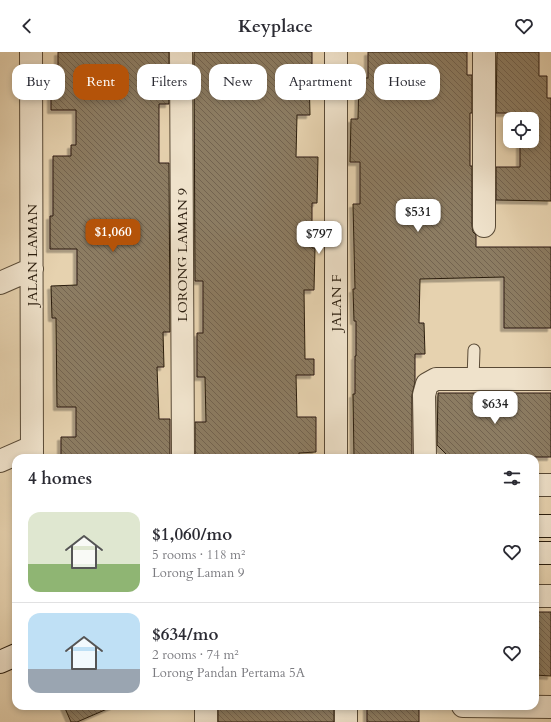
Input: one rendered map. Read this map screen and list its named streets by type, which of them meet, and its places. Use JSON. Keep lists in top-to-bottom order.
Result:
{
  "streets": {
    "street": ["JALAN LAMAN", "LORONG LAMAN 9", "JALAN F"]
  },
  "page": {
    "header": "Keyplace",
    "chip": [
      "Buy",
      "Rent",
      "Filters",
      "New",
      "Apartment",
      "House"
    ],
    "price": [
      "$531",
      "$1,060",
      "$797",
      "$634"
    ],
    "heading": "4 homes",
    "list": [
      {
        "name": "$1,060/mo",
        "note": "5 rooms · 118 m² · Lorong Laman 9"
      },
      {
        "name": "$634/mo",
        "note": "2 rooms · 74 m² · Lorong Pandan Pertama 5A"
      }
    ]
  }
}
